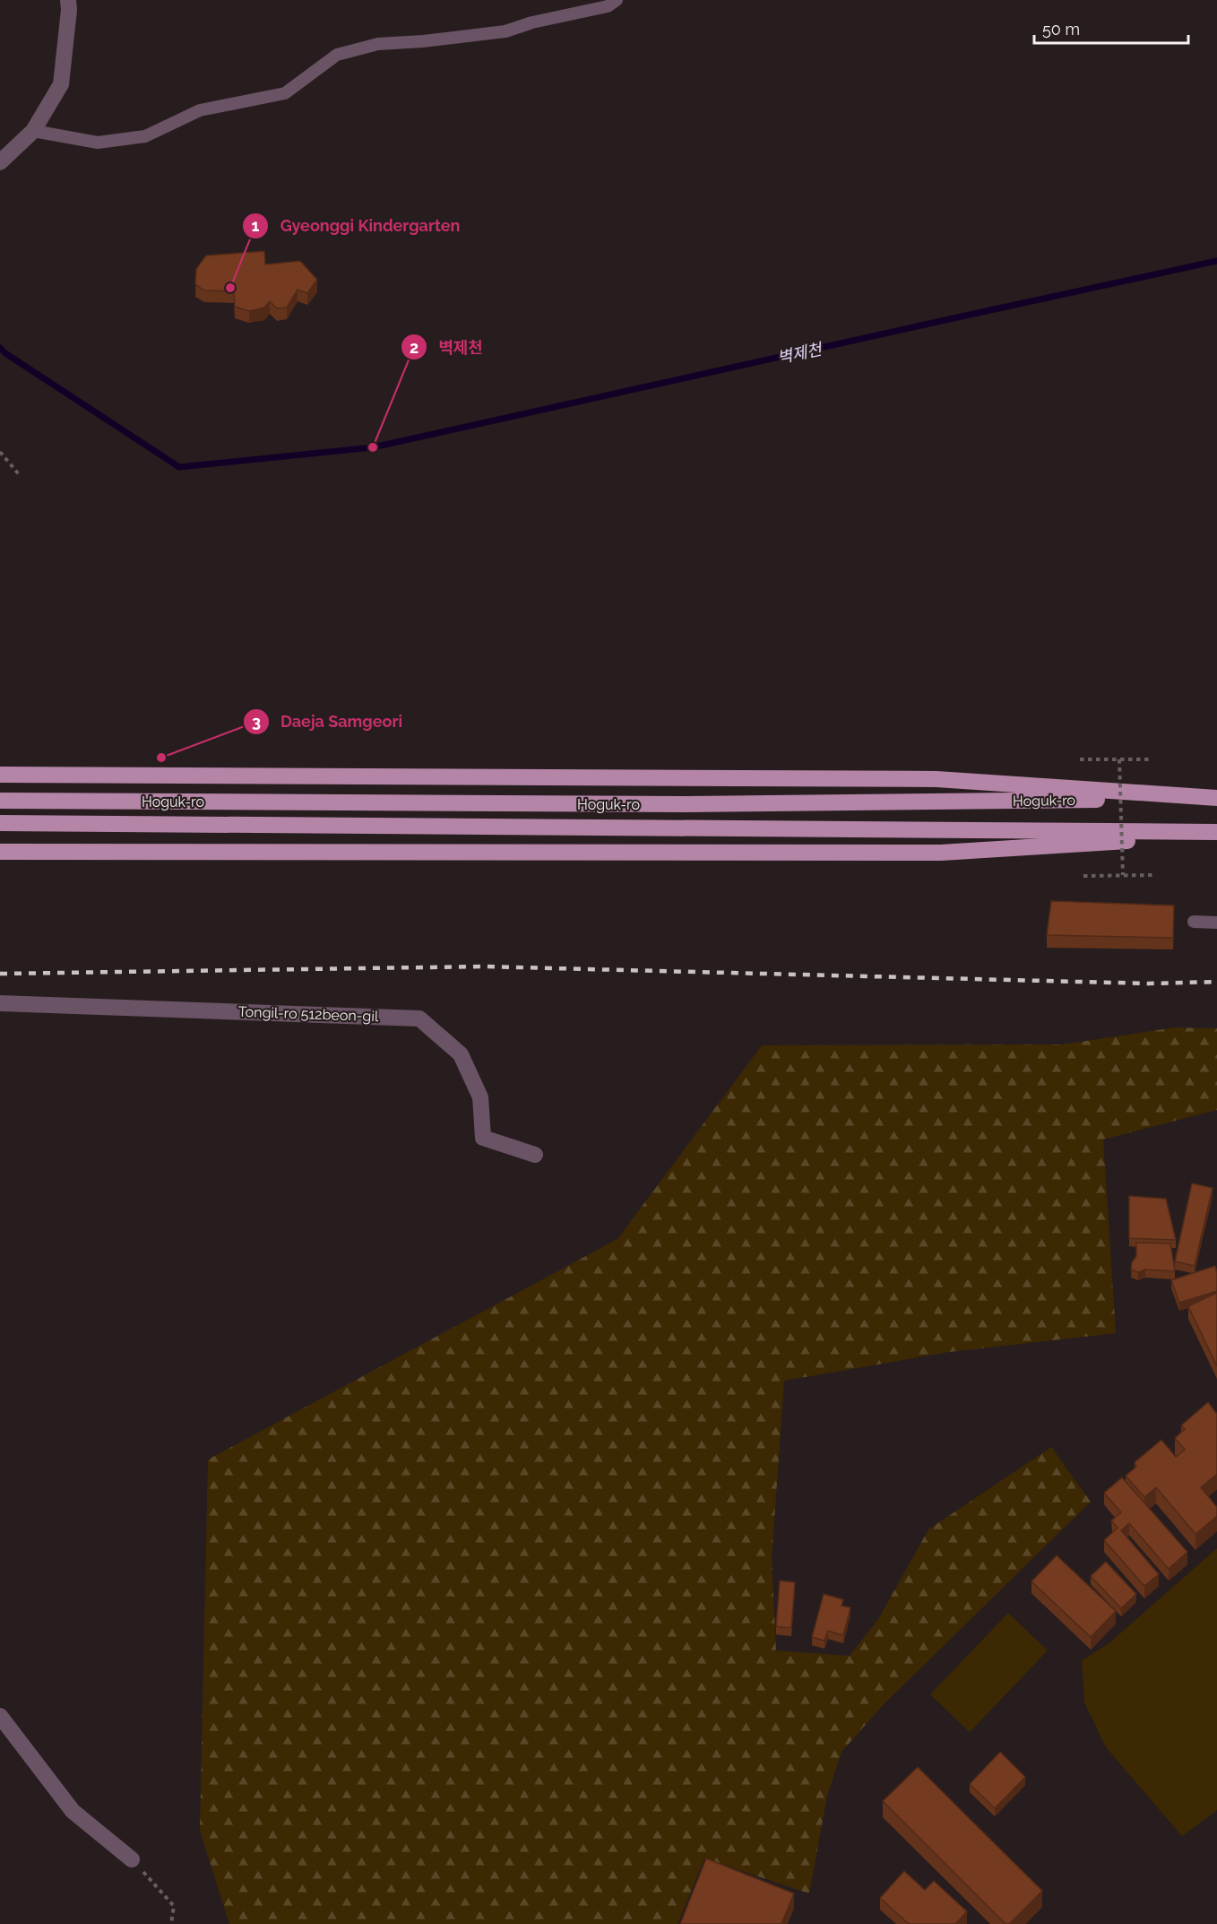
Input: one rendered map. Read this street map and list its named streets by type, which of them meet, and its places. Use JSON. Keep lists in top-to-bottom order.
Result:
{
  "streets": {
    "main road": ["Hoguk-ro"],
    "street": ["Tongil-ro 512beon-gil"]
  },
  "water": ["벽제천"],
  "places": ["Gyeonggi Kindergarten", "벽제천", "Daeja Samgeori"],
  "scale_bar": "50 m"
}
